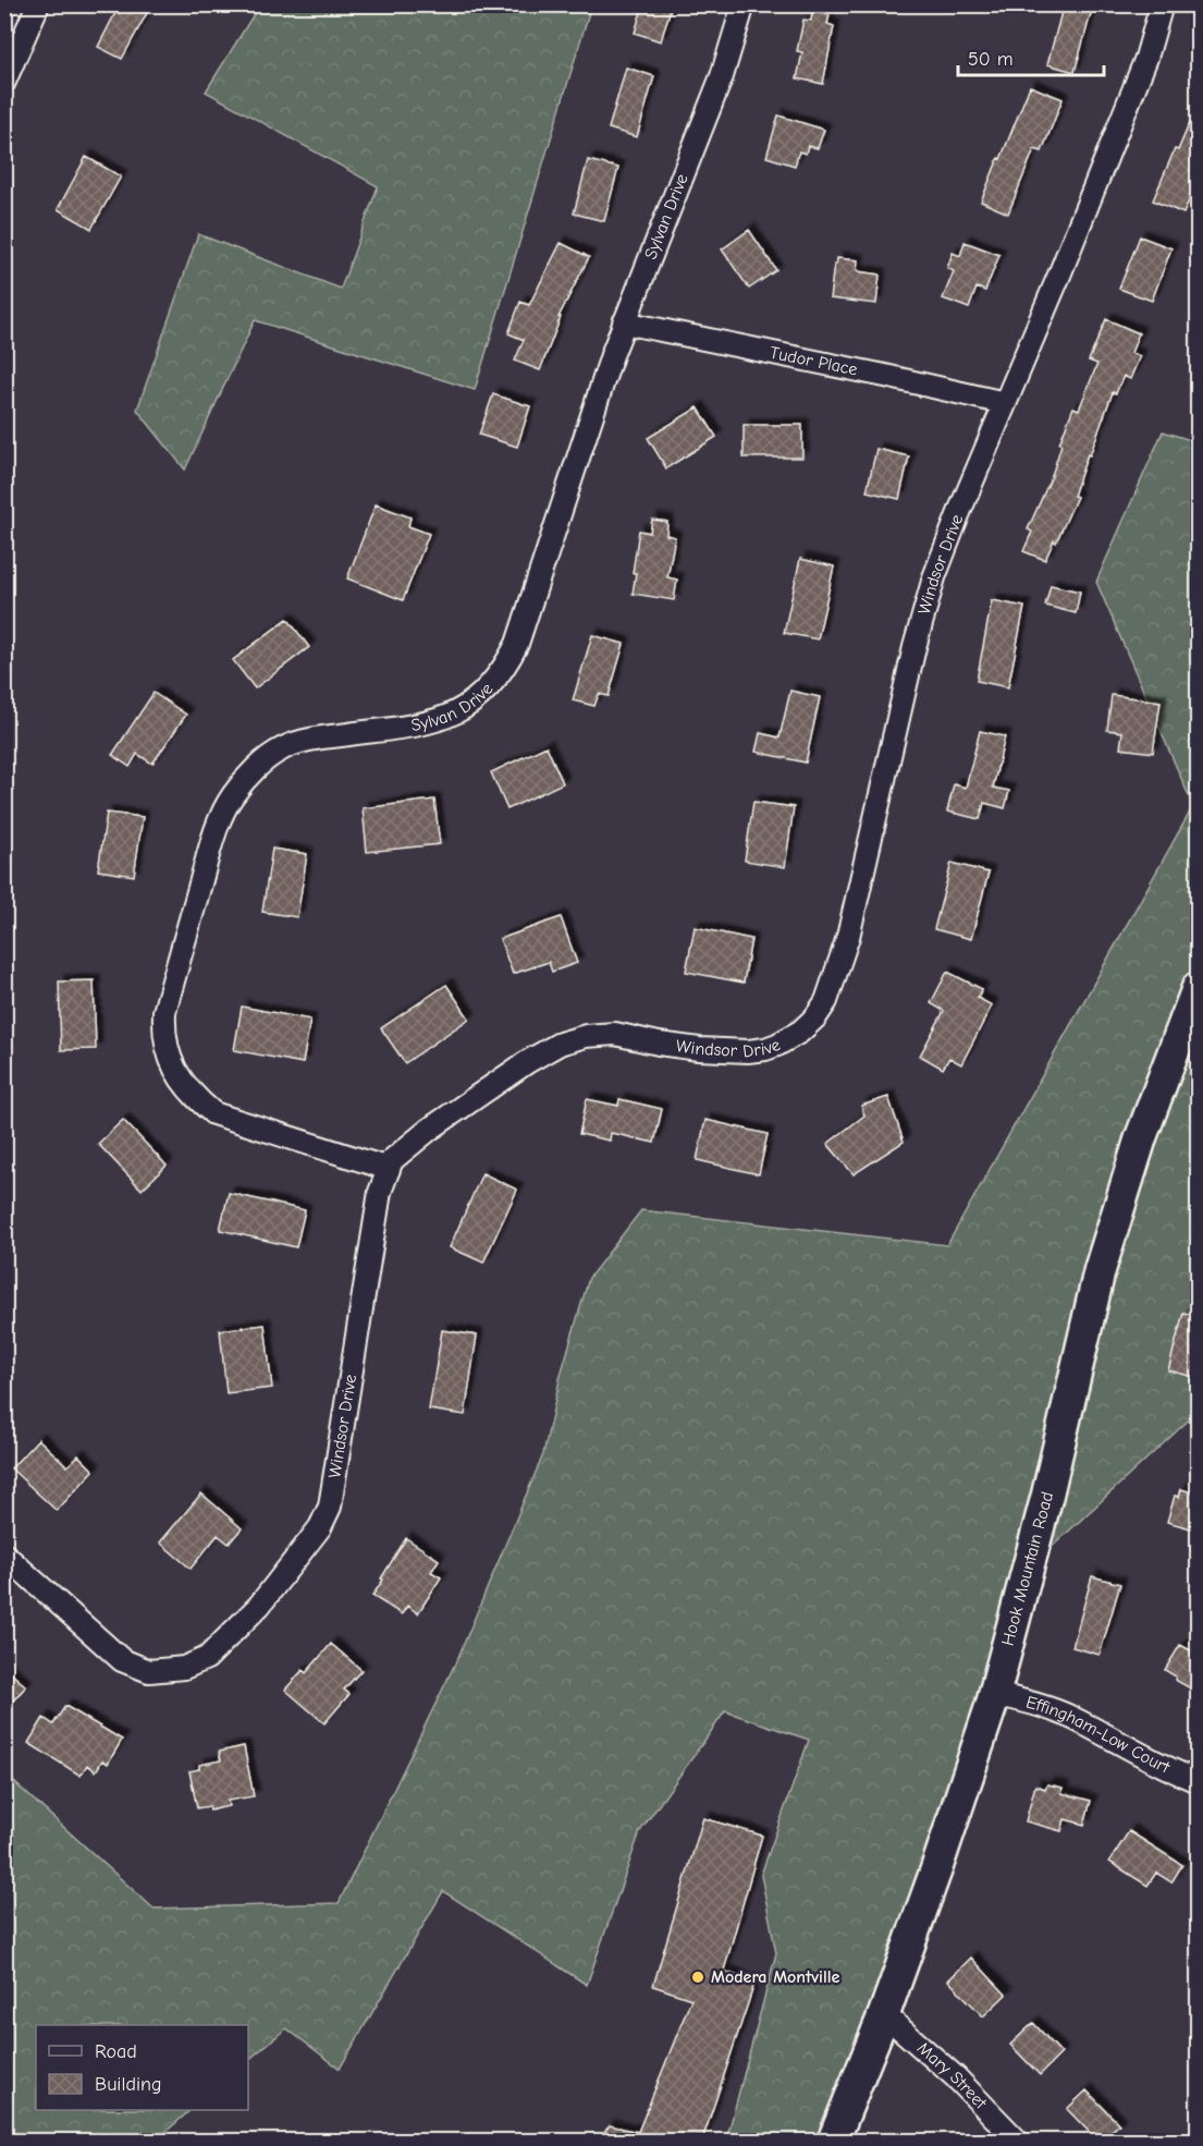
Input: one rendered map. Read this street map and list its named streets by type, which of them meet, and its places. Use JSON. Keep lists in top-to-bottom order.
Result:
{
  "streets": {
    "street": [
      "Sylvan Drive",
      "Tudor Place",
      "Windsor Drive",
      "Hook Mountain Road",
      "Effingham-Low Court",
      "Mary Street"
    ]
  },
  "crossings": [
    ["Sylvan Drive", "Tudor Place"],
    ["Sylvan Drive", "Windsor Drive"],
    ["Tudor Place", "Windsor Drive"],
    ["Hook Mountain Road", "Effingham-Low Court"],
    ["Hook Mountain Road", "Mary Street"]
  ],
  "places": ["Modera Montville"],
  "legend": ["Road", "Building"],
  "scale_bar": "50 m"
}
